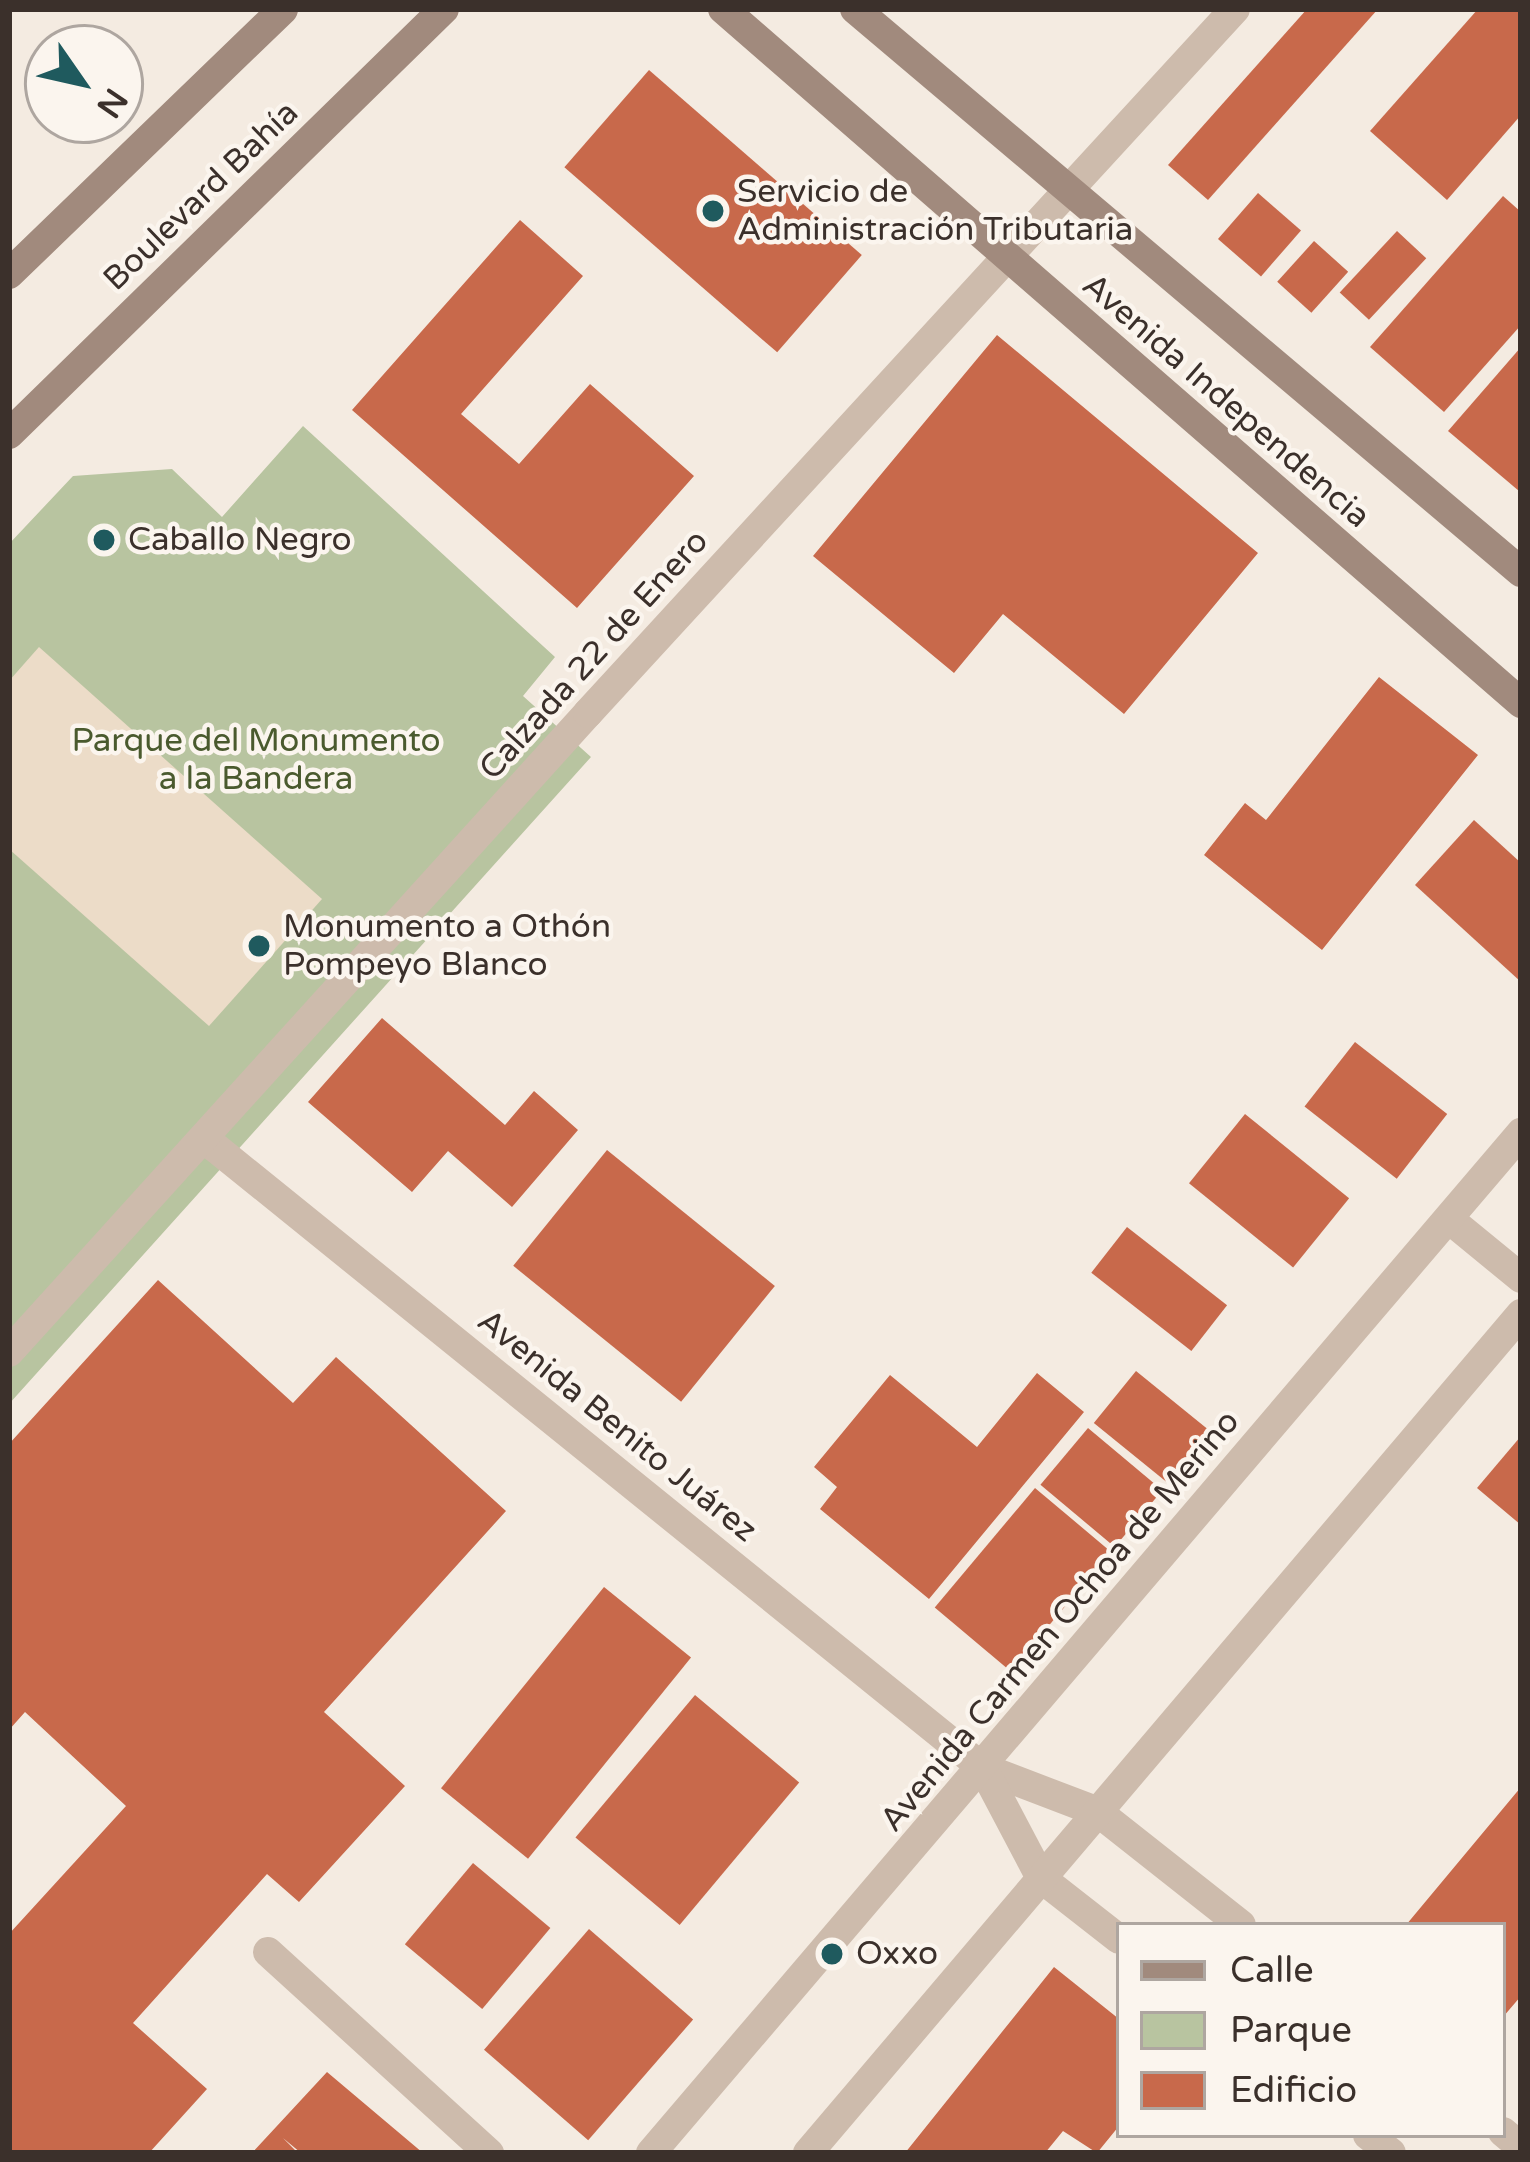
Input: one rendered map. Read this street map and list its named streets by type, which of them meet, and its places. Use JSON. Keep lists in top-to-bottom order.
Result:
{
  "streets": {
    "main road": ["Boulevard Bahía", "Avenida Independencia"],
    "street": ["Calzada 22 de Enero", "Avenida Benito Juárez", "Avenida Carmen Ochoa de Merino"]
  },
  "crossings": [
    ["Avenida Independencia", "Calzada 22 de Enero"],
    ["Calzada 22 de Enero", "Avenida Benito Juárez"],
    ["Avenida Benito Juárez", "Avenida Carmen Ochoa de Merino"]
  ],
  "parks": ["Parque del Monumento a la Bandera"],
  "places": [
    "Servicio de Administración Tributaria",
    "Caballo Negro",
    "Monumento a Othón Pompeyo Blanco",
    "Oxxo"
  ],
  "legend": ["Calle", "Parque", "Edificio"],
  "north": "bottom right"
}
